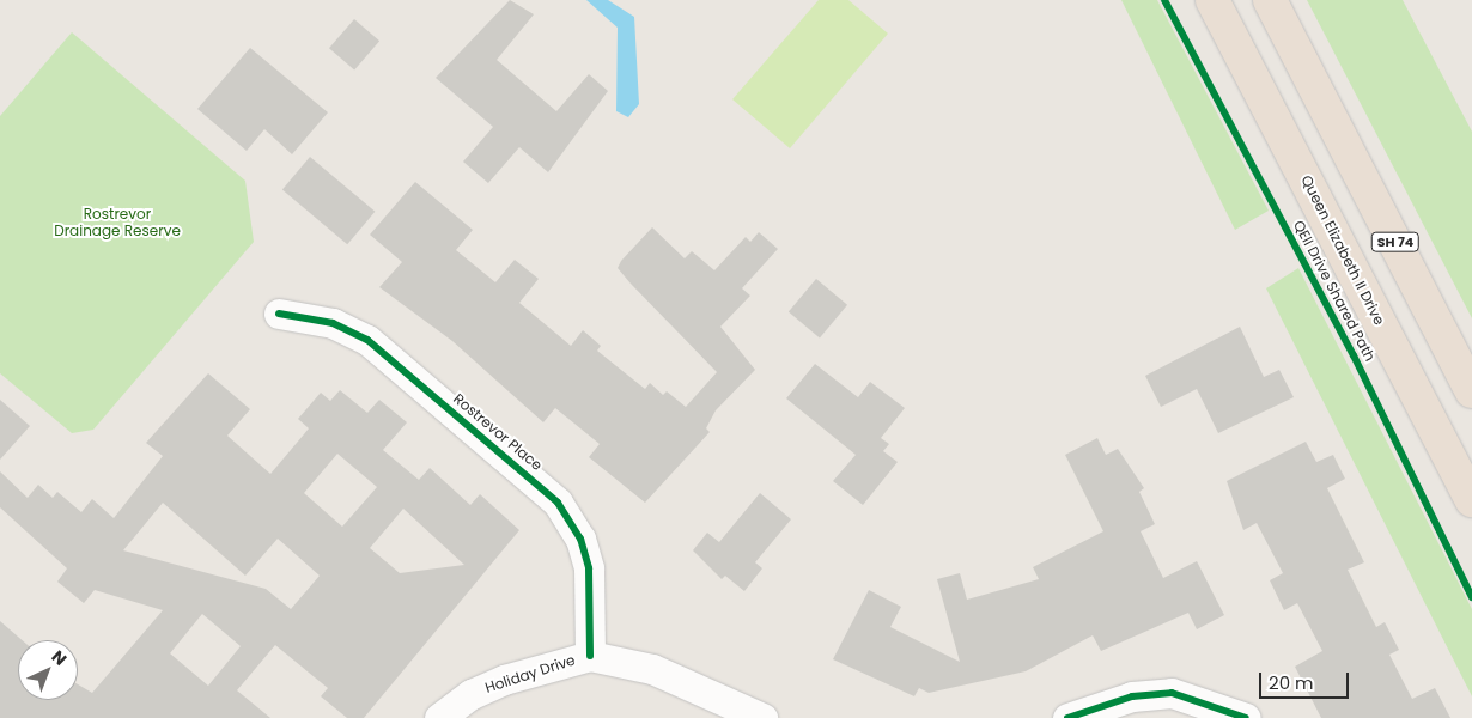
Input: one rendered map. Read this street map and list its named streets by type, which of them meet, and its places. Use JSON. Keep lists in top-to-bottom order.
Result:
{
  "streets": {
    "highway": ["SH 74", "Queen Elizabeth II Drive"],
    "street": ["Rostrevor Place", "Holiday Drive"],
    "cycle path": ["QEII Drive Shared Path"]
  },
  "crossings": [
    ["Rostrevor Place", "Holiday Drive"]
  ],
  "parks": ["Rostrevor Drainage Reserve"],
  "scale_bar": "20 m",
  "north": "top right"
}
